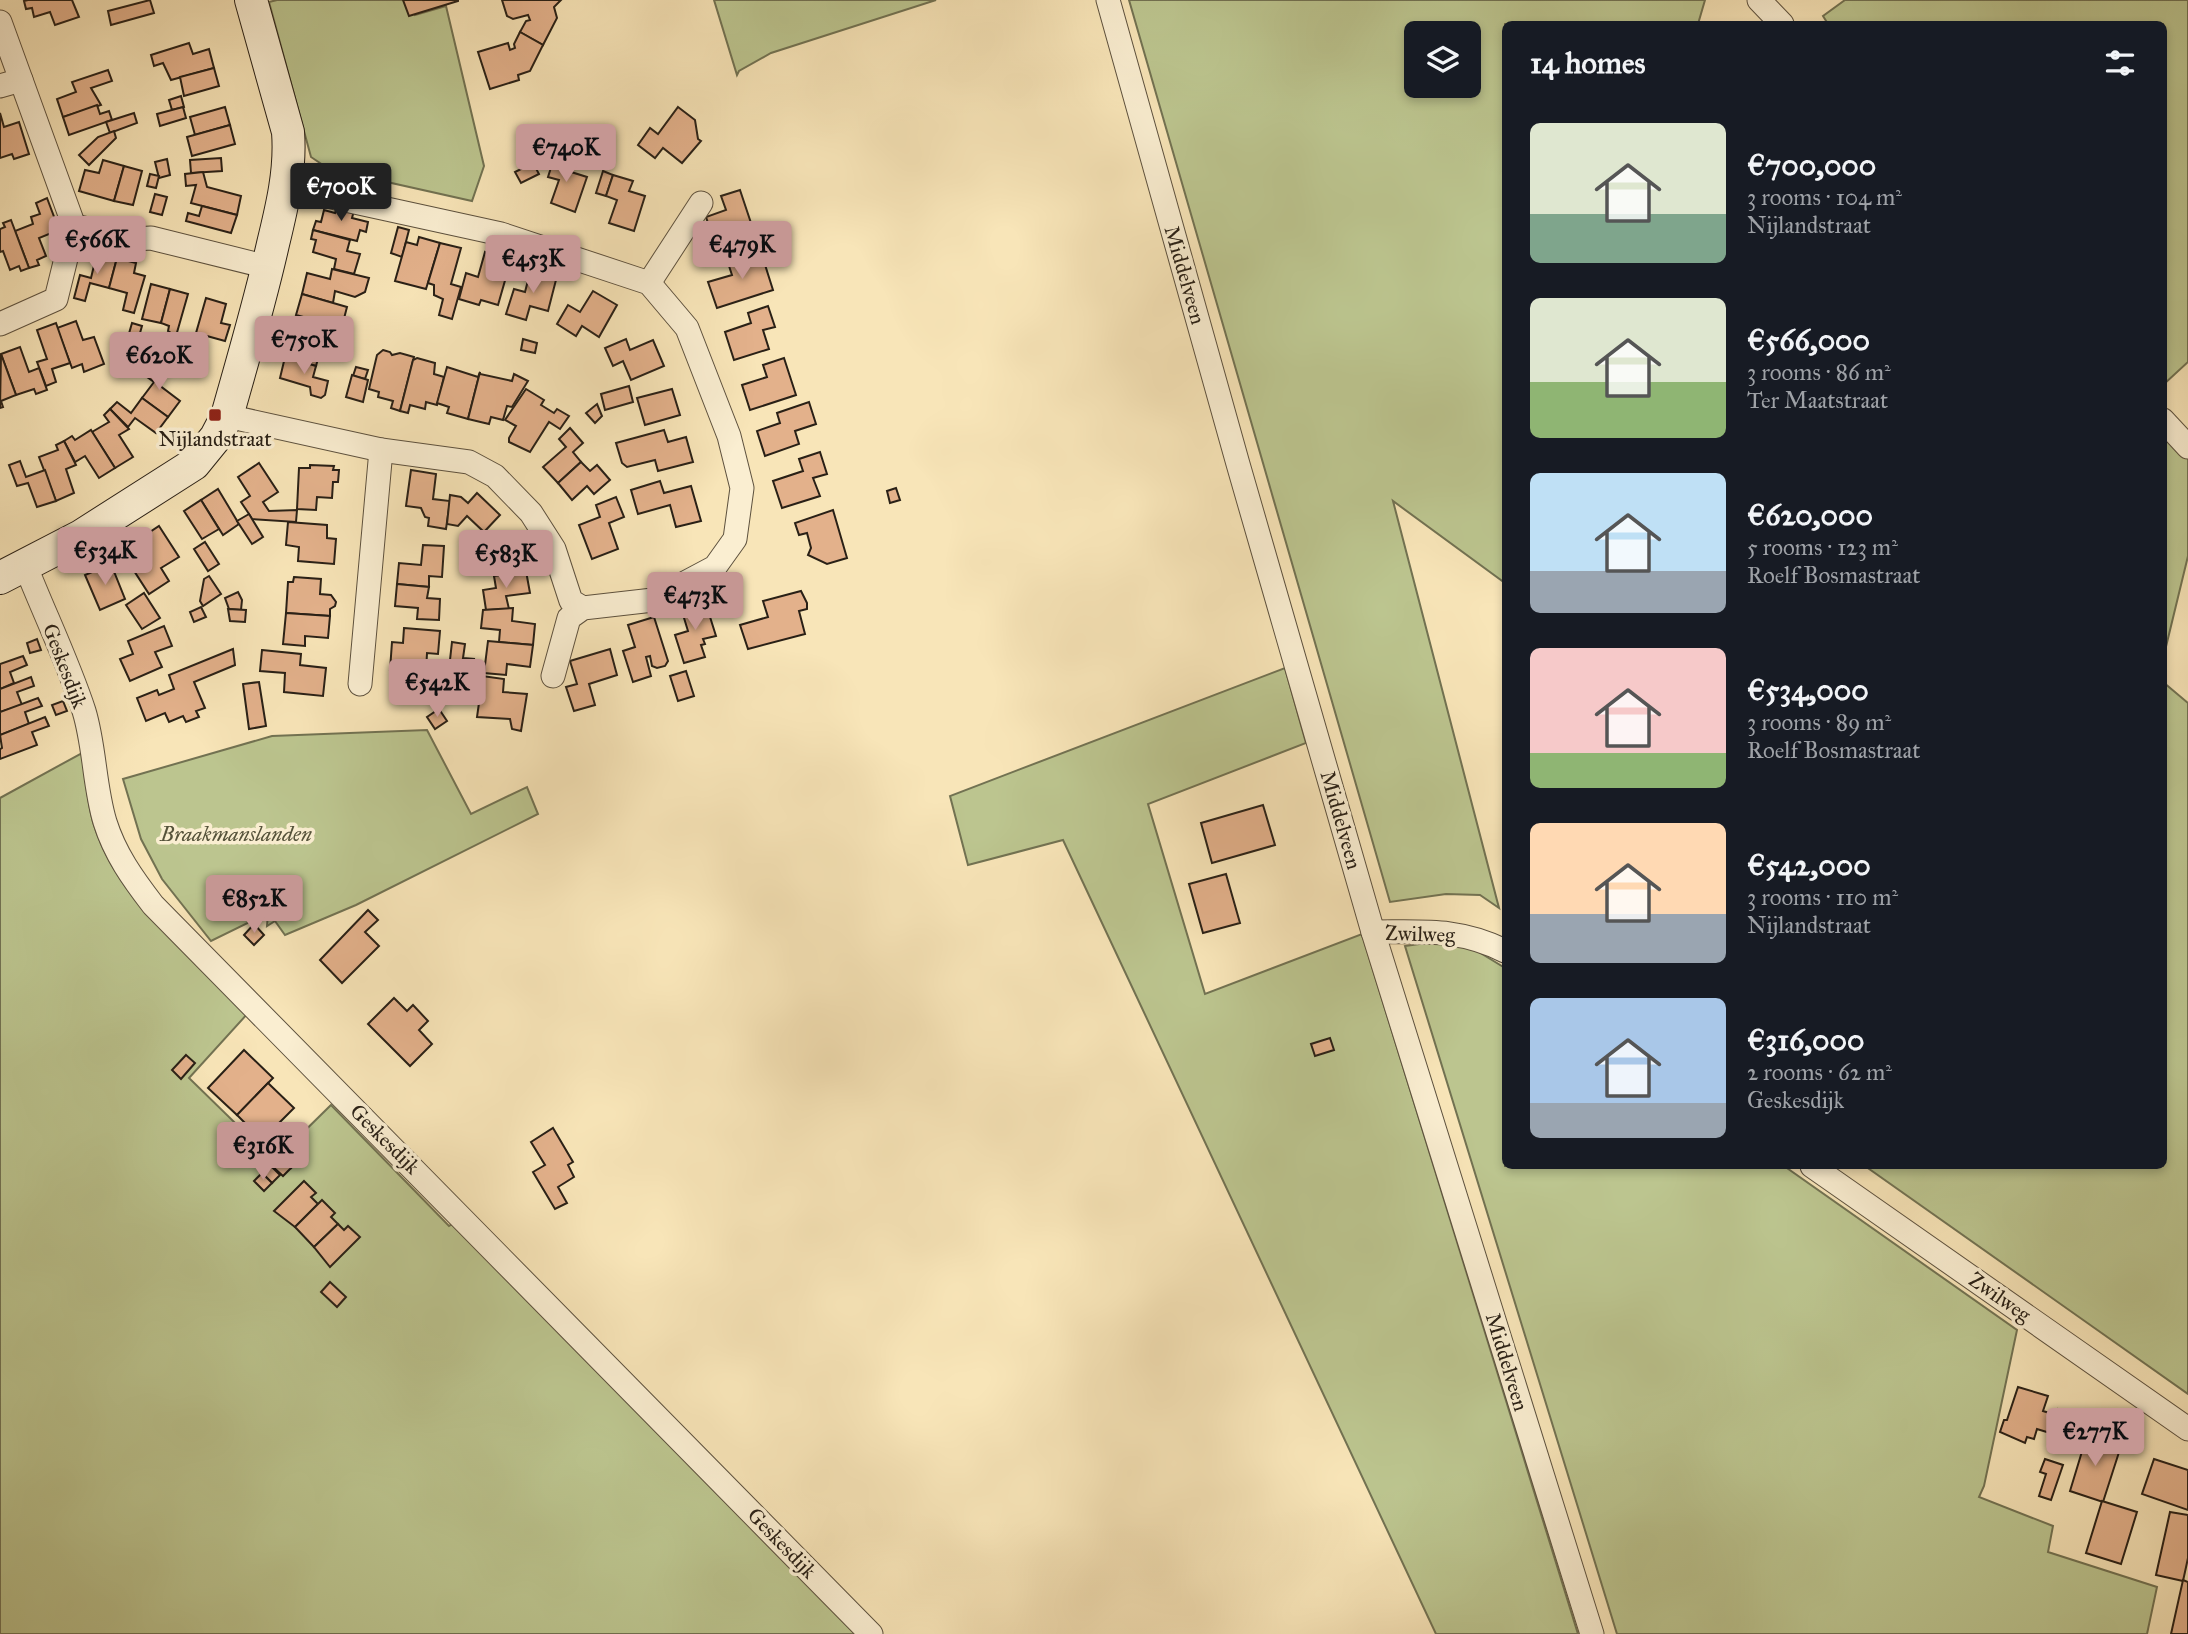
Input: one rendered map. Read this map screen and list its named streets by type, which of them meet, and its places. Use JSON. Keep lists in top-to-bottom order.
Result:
{
  "streets": {
    "street": ["Middelveen", "Geskesdijk", "Zwilweg"]
  },
  "crossings": [
    ["Middelveen", "Zwilweg"]
  ],
  "parks": ["Braakmanslanden"],
  "places": {
    "transit": ["Nijlandstraat"]
  },
  "page": {
    "heading": "14 homes",
    "list": [
      {
        "name": "€700,000",
        "note": "3 rooms · 104 m² · Nijlandstraat"
      },
      {
        "name": "€566,000",
        "note": "3 rooms · 86 m² · Ter Maatstraat"
      },
      {
        "name": "€620,000",
        "note": "5 rooms · 123 m² · Roelf Bosmastraat"
      },
      {
        "name": "€534,000",
        "note": "3 rooms · 89 m² · Roelf Bosmastraat"
      },
      {
        "name": "€542,000",
        "note": "3 rooms · 110 m² · Nijlandstraat"
      },
      {
        "name": "€316,000",
        "note": "2 rooms · 62 m² · Geskesdijk"
      }
    ],
    "price": [
      "€740K",
      "€700K",
      "€566K",
      "€479K",
      "€453K",
      "€750K",
      "€620K",
      "€534K",
      "€583K",
      "€473K",
      "€542K",
      "€852K",
      "€316K",
      "€277K"
    ]
  }
}
